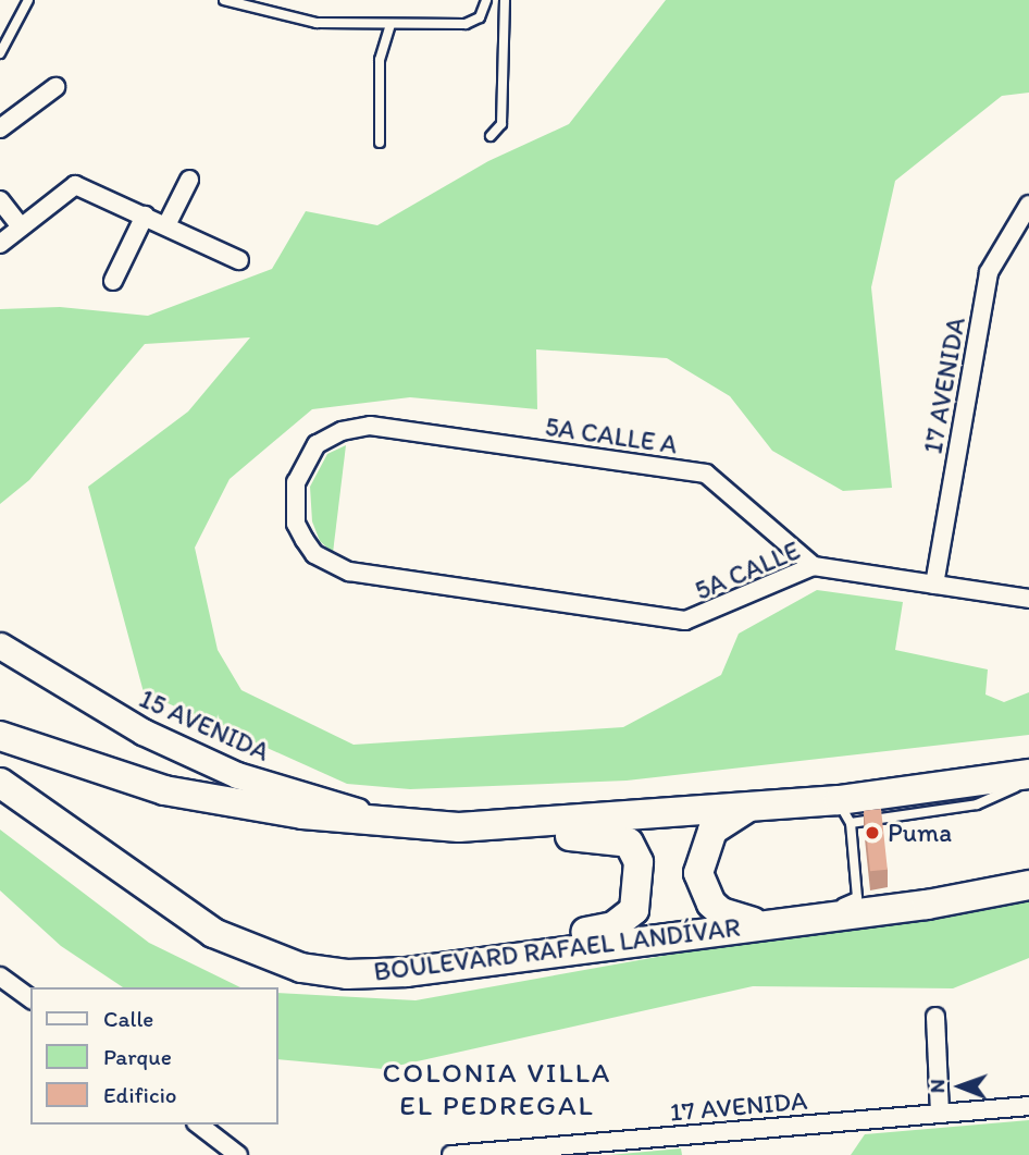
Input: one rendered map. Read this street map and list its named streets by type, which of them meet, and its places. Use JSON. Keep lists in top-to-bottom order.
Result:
{
  "streets": {
    "main road": ["BOULEVARD RAFAEL LANDÍVAR"],
    "street": [
      "17 AVENIDA",
      "5A CALLE A",
      "5A CALLE",
      "15 AVENIDA"
    ]
  },
  "crossings": [
    ["17 AVENIDA", "5A CALLE"],
    ["5A CALLE A", "5A CALLE"]
  ],
  "districts": ["COLONIA VILLA EL PEDREGAL"],
  "places": ["Puma"],
  "legend": ["Calle", "Parque", "Edificio"],
  "north": "left"
}
